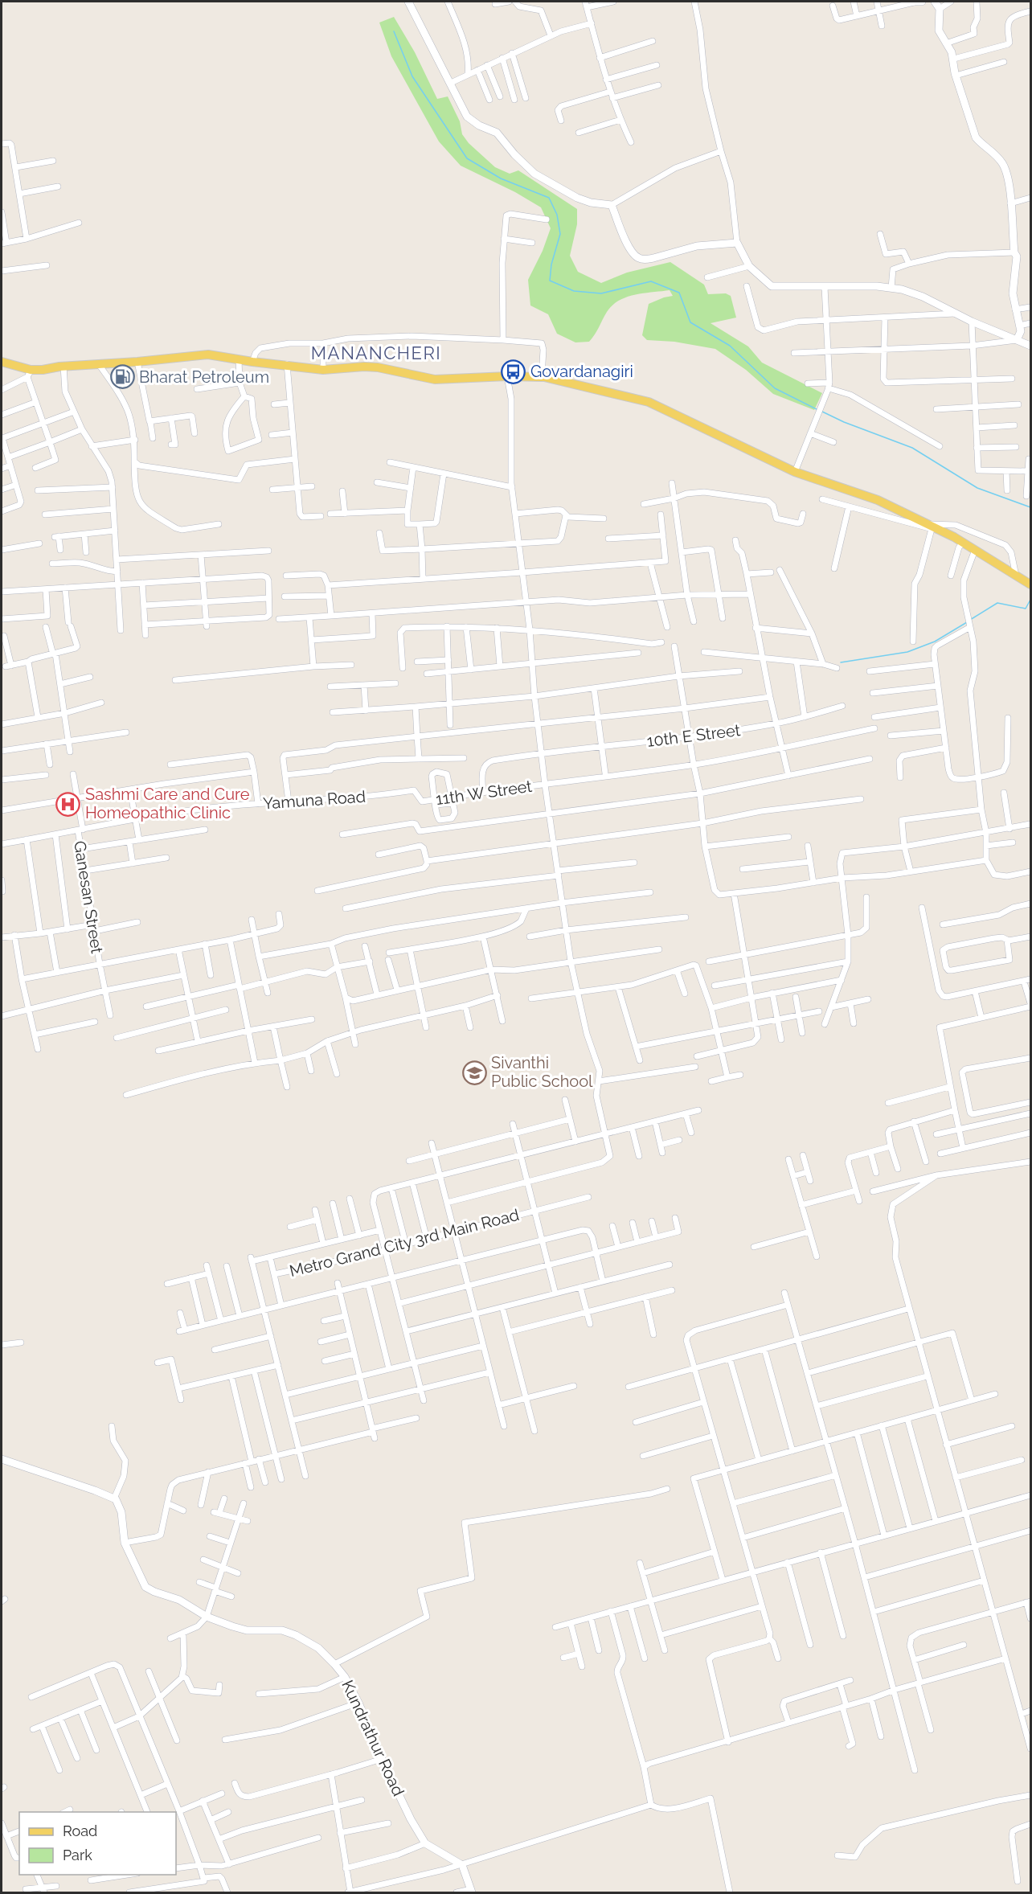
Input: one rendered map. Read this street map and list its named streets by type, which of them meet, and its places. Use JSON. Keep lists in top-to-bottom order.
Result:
{
  "streets": {
    "street": [
      "10th E Street",
      "11th W Street",
      "Yamuna Road",
      "Ganesan Street",
      "Metro Grand City 3rd Main Road",
      "Kundrathur Road"
    ]
  },
  "crossings": [
    ["10th E Street", "11th W Street"],
    ["11th W Street", "Yamuna Road"],
    ["Yamuna Road", "Ganesan Street"]
  ],
  "districts": ["MANANCHERI"],
  "places": {
    "bus stop": ["Govardanagiri"],
    "fuel station": ["Bharat Petroleum"],
    "hospital": ["Sashmi Care and Cure Homeopathic Clinic"],
    "school or university": ["Sivanthi Public School"]
  },
  "legend": ["Road", "Park"]
}
